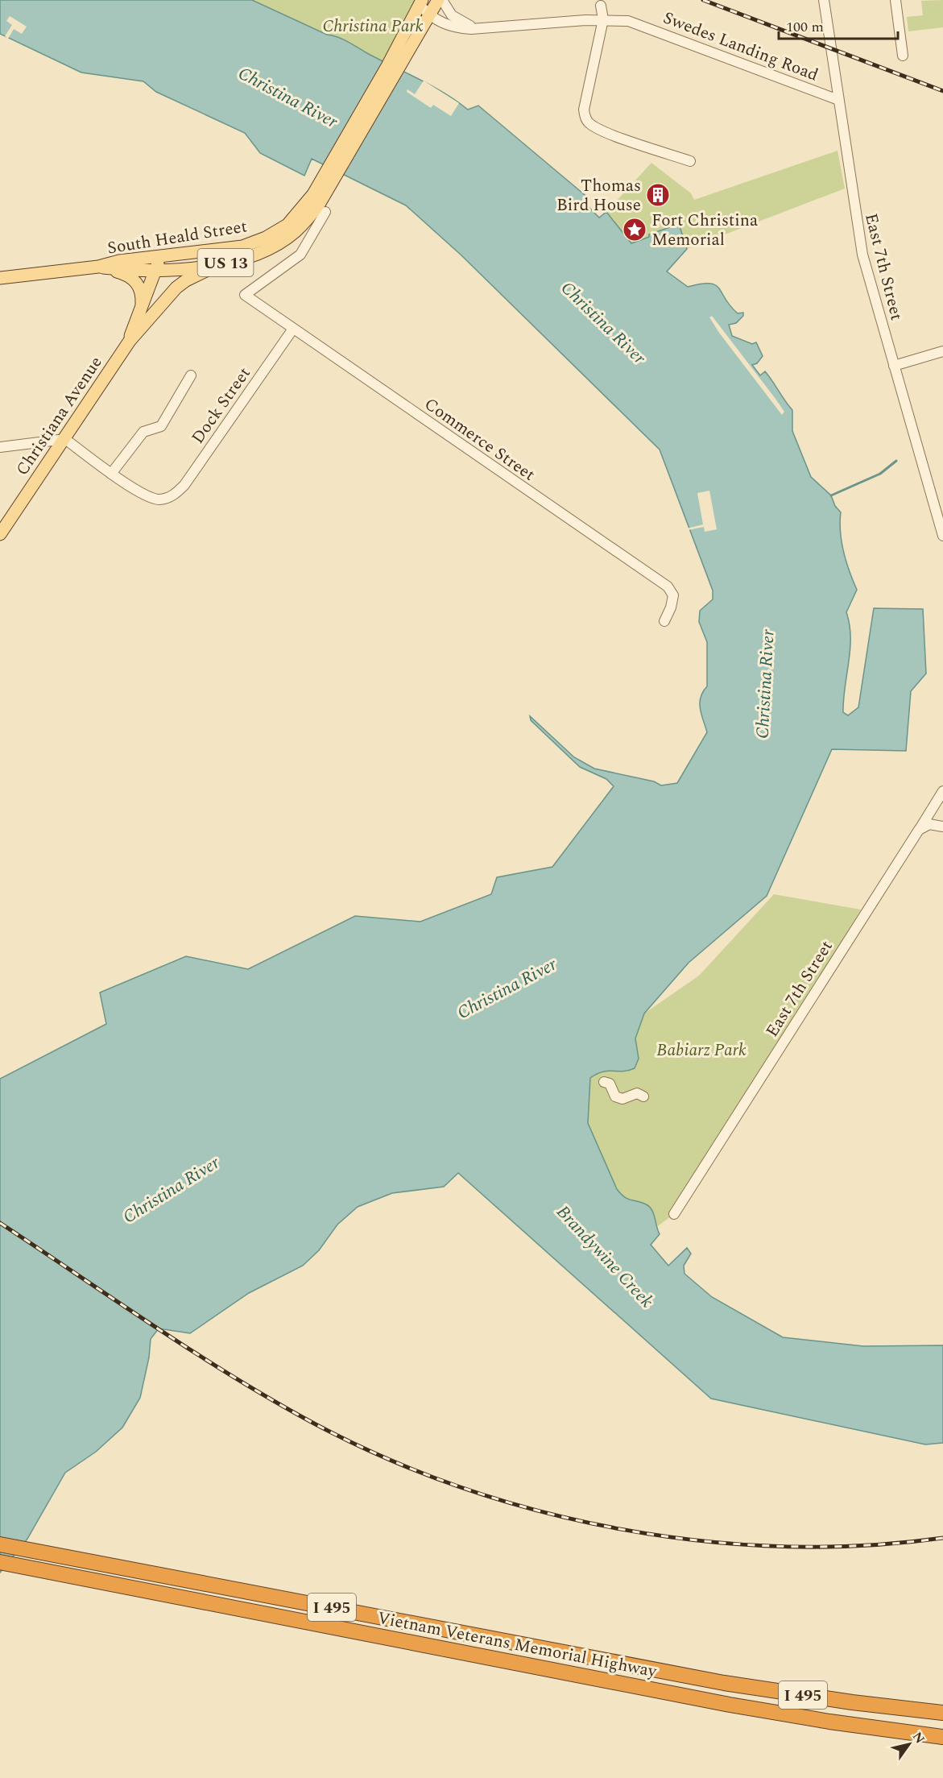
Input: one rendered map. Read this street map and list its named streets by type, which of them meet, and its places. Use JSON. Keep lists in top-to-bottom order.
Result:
{
  "streets": {
    "highway": ["I 495", "Vietnam Veterans Memorial Highway"],
    "main road": ["South Heald Street", "US 13", "Christiana Avenue"],
    "street": [
      "Swedes Landing Road",
      "East 7th Street",
      "Dock Street",
      "Commerce Street"
    ]
  },
  "crossings": [
    ["Swedes Landing Road", "South Heald Street"],
    ["Swedes Landing Road", "US 13"],
    ["Swedes Landing Road", "East 7th Street"],
    ["South Heald Street", "US 13"],
    ["South Heald Street", "Christiana Avenue"],
    ["Dock Street", "Commerce Street"]
  ],
  "water": ["Christina River", "Brandywine Creek"],
  "parks": ["Christina Park", "Babiarz Park"],
  "places": {
    "building": ["Thomas Bird House"],
    "place": ["Fort Christina Memorial"]
  },
  "scale_bar": "100 m",
  "north": "top right"
}
